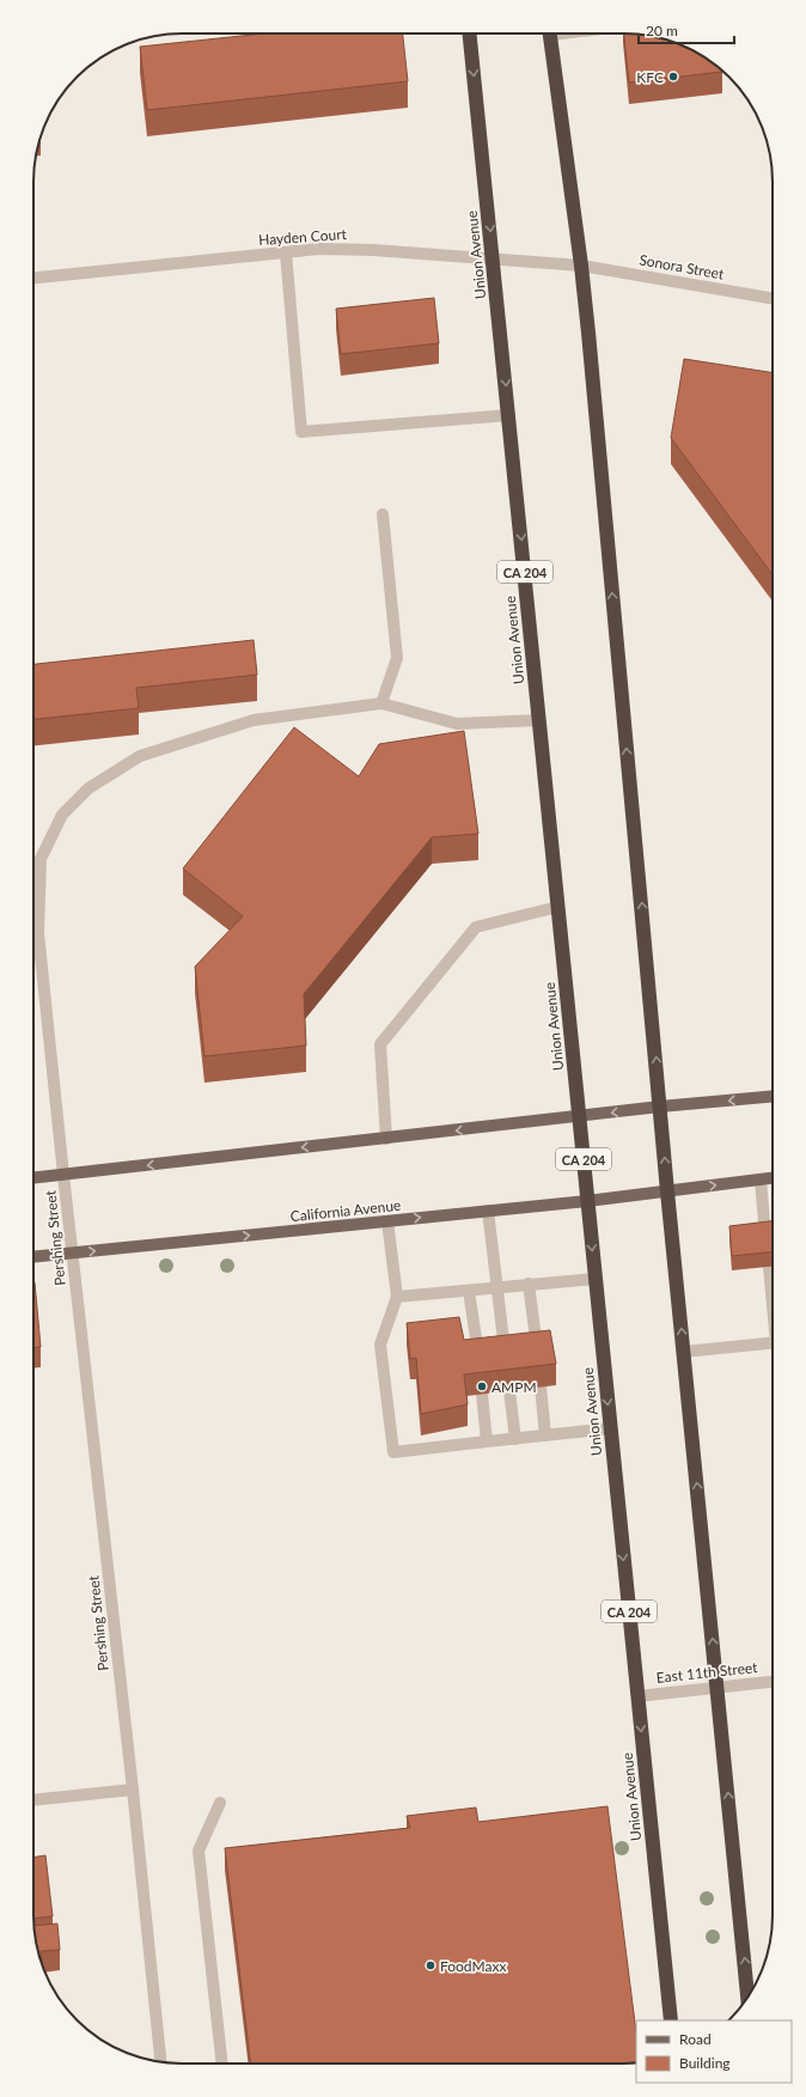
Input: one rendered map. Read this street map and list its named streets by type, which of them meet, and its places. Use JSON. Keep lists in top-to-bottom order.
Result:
{
  "streets": {
    "highway": ["Union Avenue", "CA 204"],
    "main road": ["California Avenue"],
    "street": [
      "Hayden Court",
      "Sonora Street",
      "Pershing Street",
      "East 11th Street"
    ]
  },
  "crossings": [
    ["Hayden Court", "Union Avenue"],
    ["Hayden Court", "Sonora Street"],
    ["Union Avenue", "California Avenue"],
    ["Union Avenue", "East 11th Street"],
    ["California Avenue", "Pershing Street"]
  ],
  "places": ["KFC", "AMPM", "FoodMaxx"],
  "legend": ["Road", "Building"],
  "scale_bar": "20 m"
}
